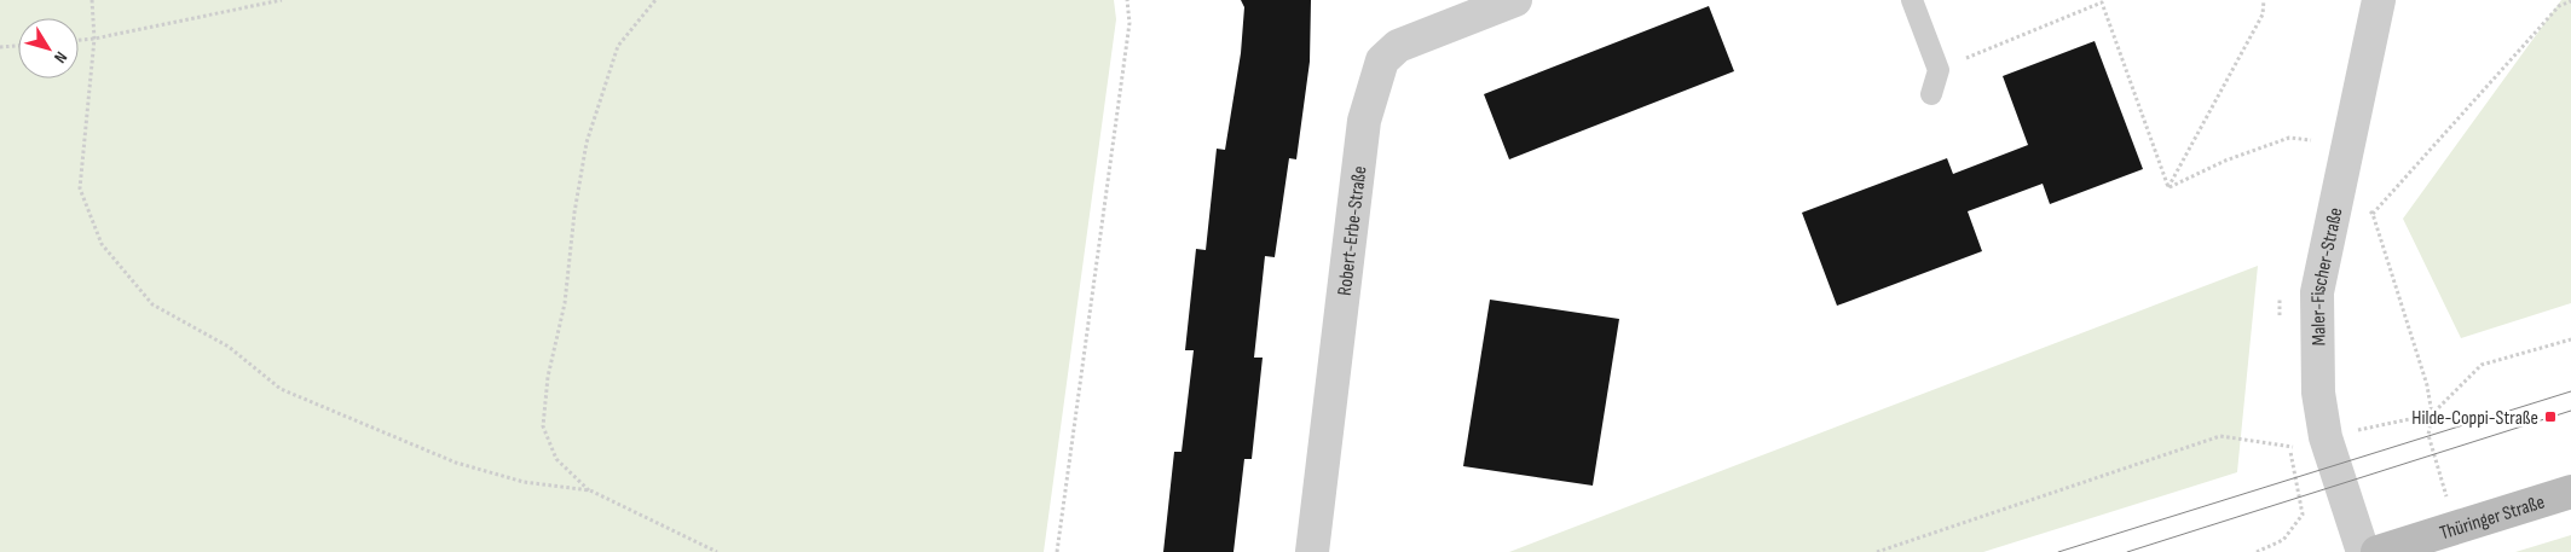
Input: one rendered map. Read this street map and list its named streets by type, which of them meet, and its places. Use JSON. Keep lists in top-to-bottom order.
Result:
{
  "streets": {
    "main road": ["Thüringer Straße"],
    "street": ["Robert-Erbe-Straße", "Maler-Fischer-Straße"]
  },
  "places": {
    "transit": ["Hilde-Coppi-Straße"]
  },
  "north": "bottom right"
}
